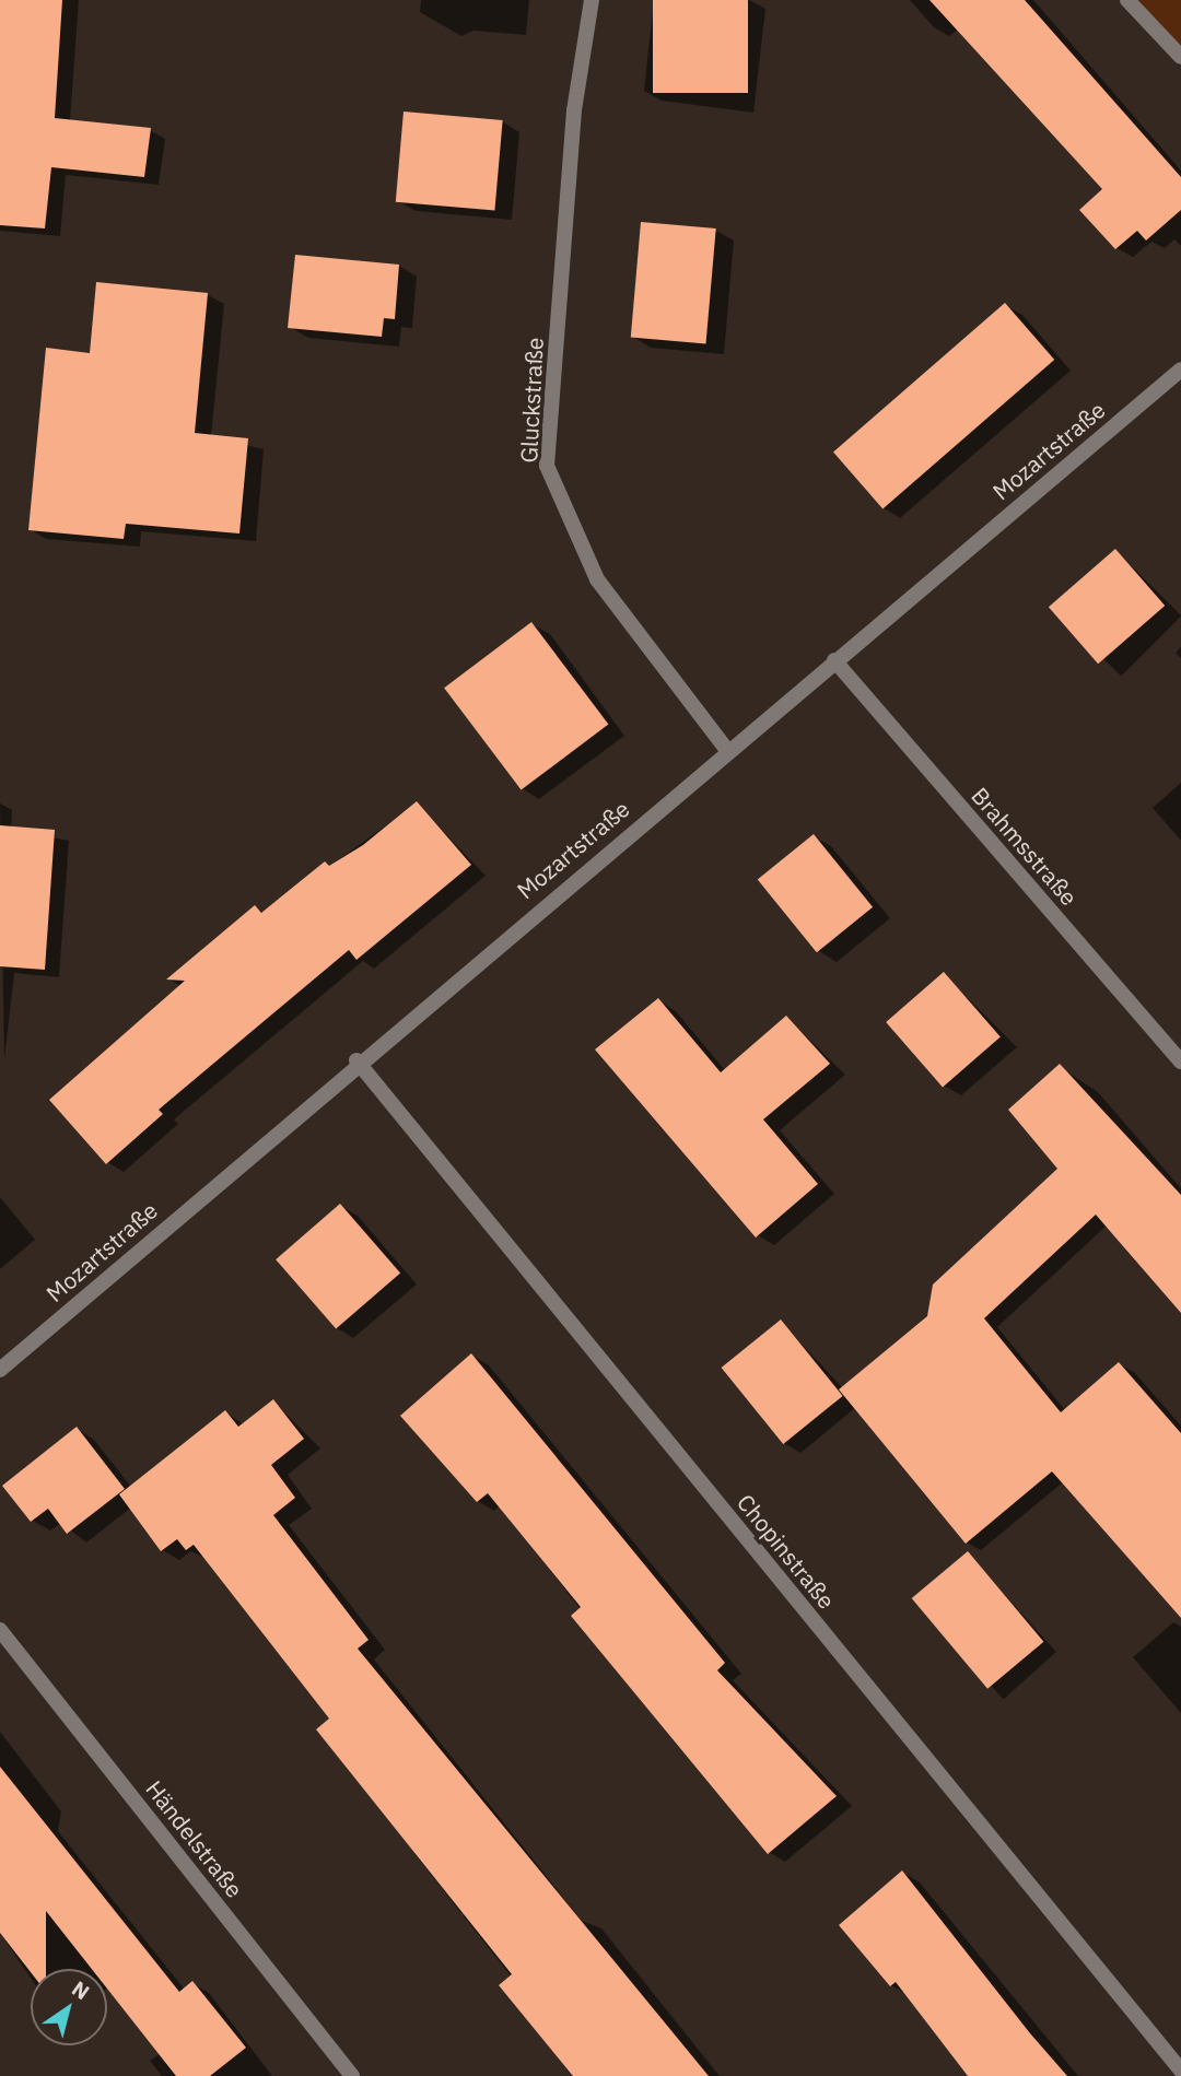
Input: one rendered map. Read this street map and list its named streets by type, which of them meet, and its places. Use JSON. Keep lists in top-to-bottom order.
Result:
{
  "streets": {
    "street": [
      "Gluckstraße",
      "Mozartstraße",
      "Brahmsstraße",
      "Chopinstraße",
      "Händelstraße"
    ]
  },
  "crossings": [
    ["Gluckstraße", "Mozartstraße"],
    ["Mozartstraße", "Brahmsstraße"],
    ["Mozartstraße", "Chopinstraße"]
  ],
  "north": "top right"
}
